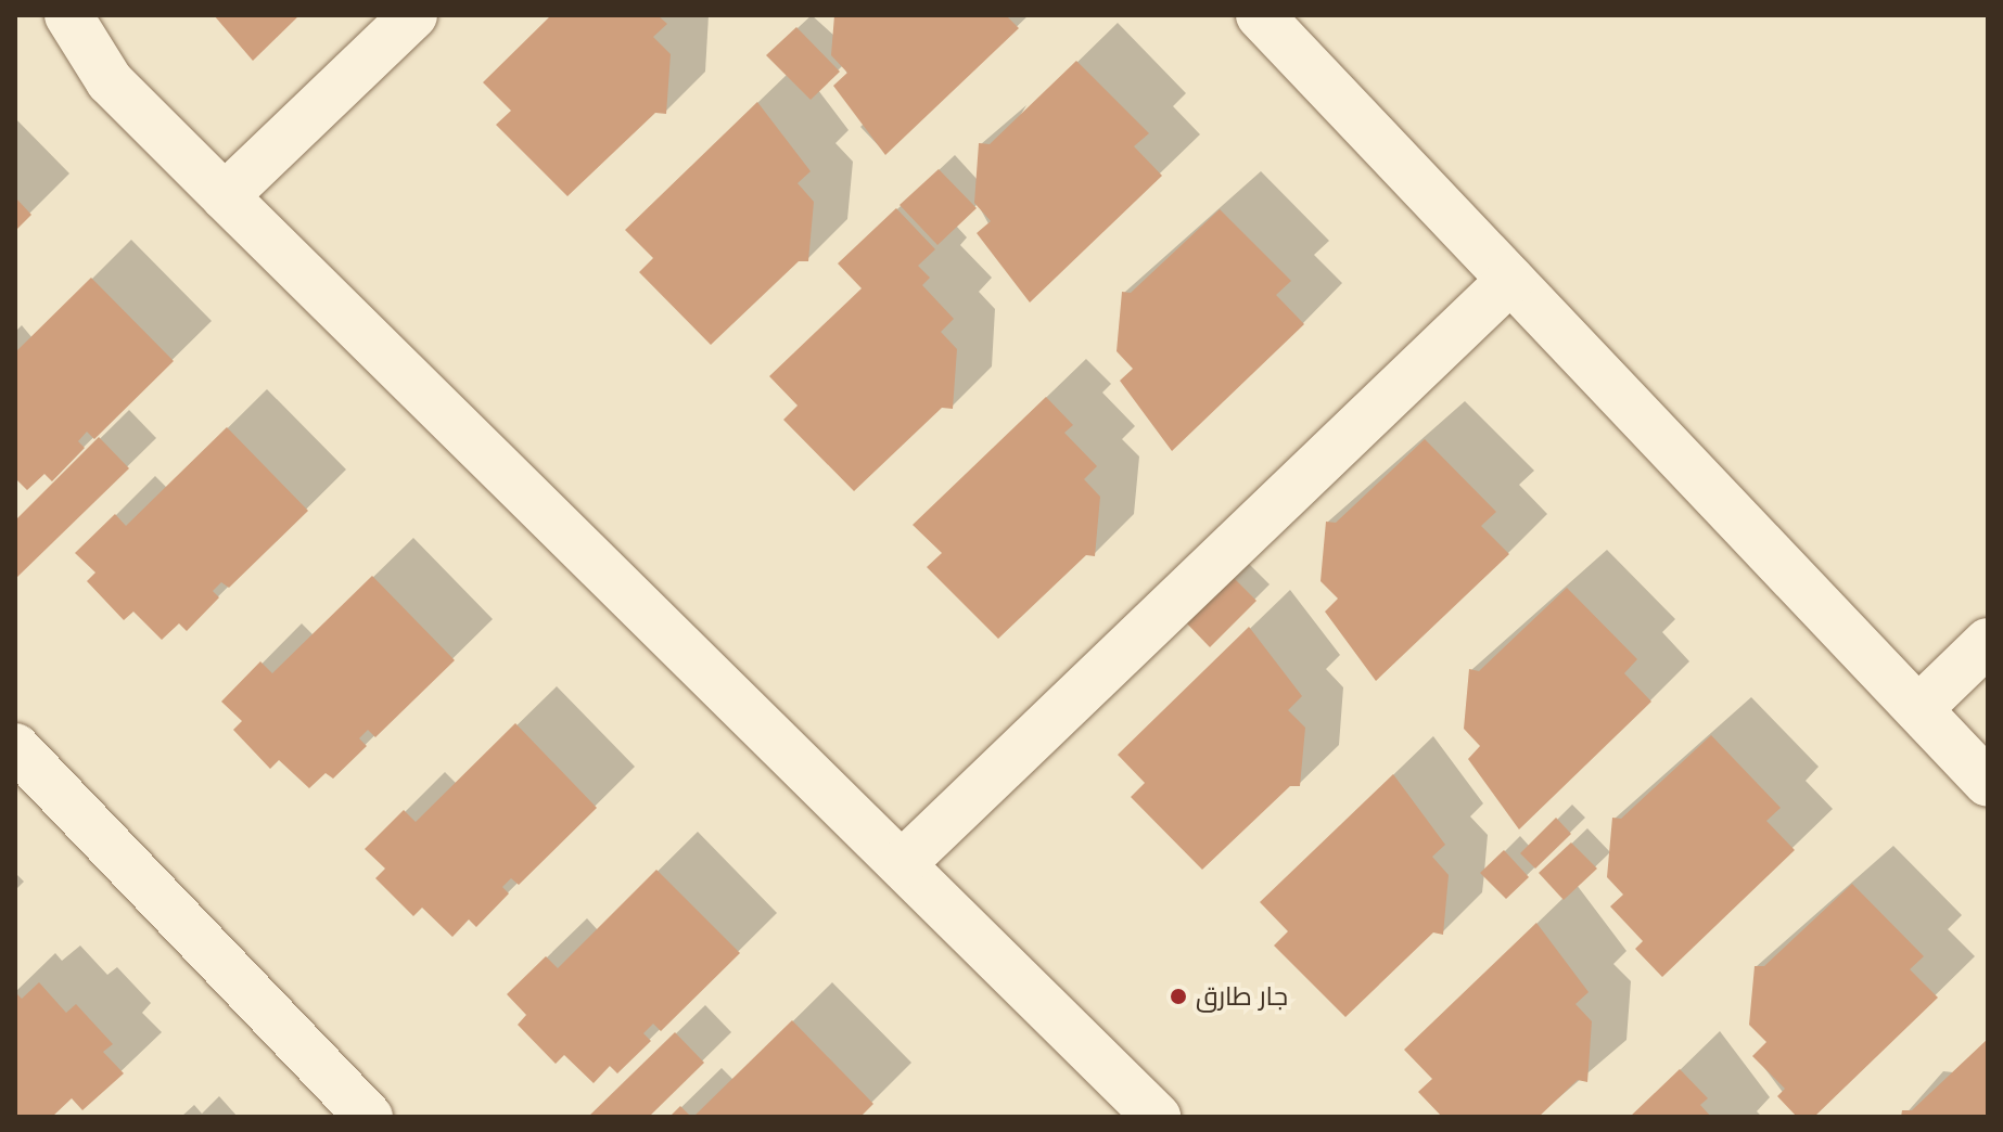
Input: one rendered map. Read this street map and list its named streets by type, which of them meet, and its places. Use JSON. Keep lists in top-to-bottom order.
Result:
{
  "places": ["جار طارق"]
}
